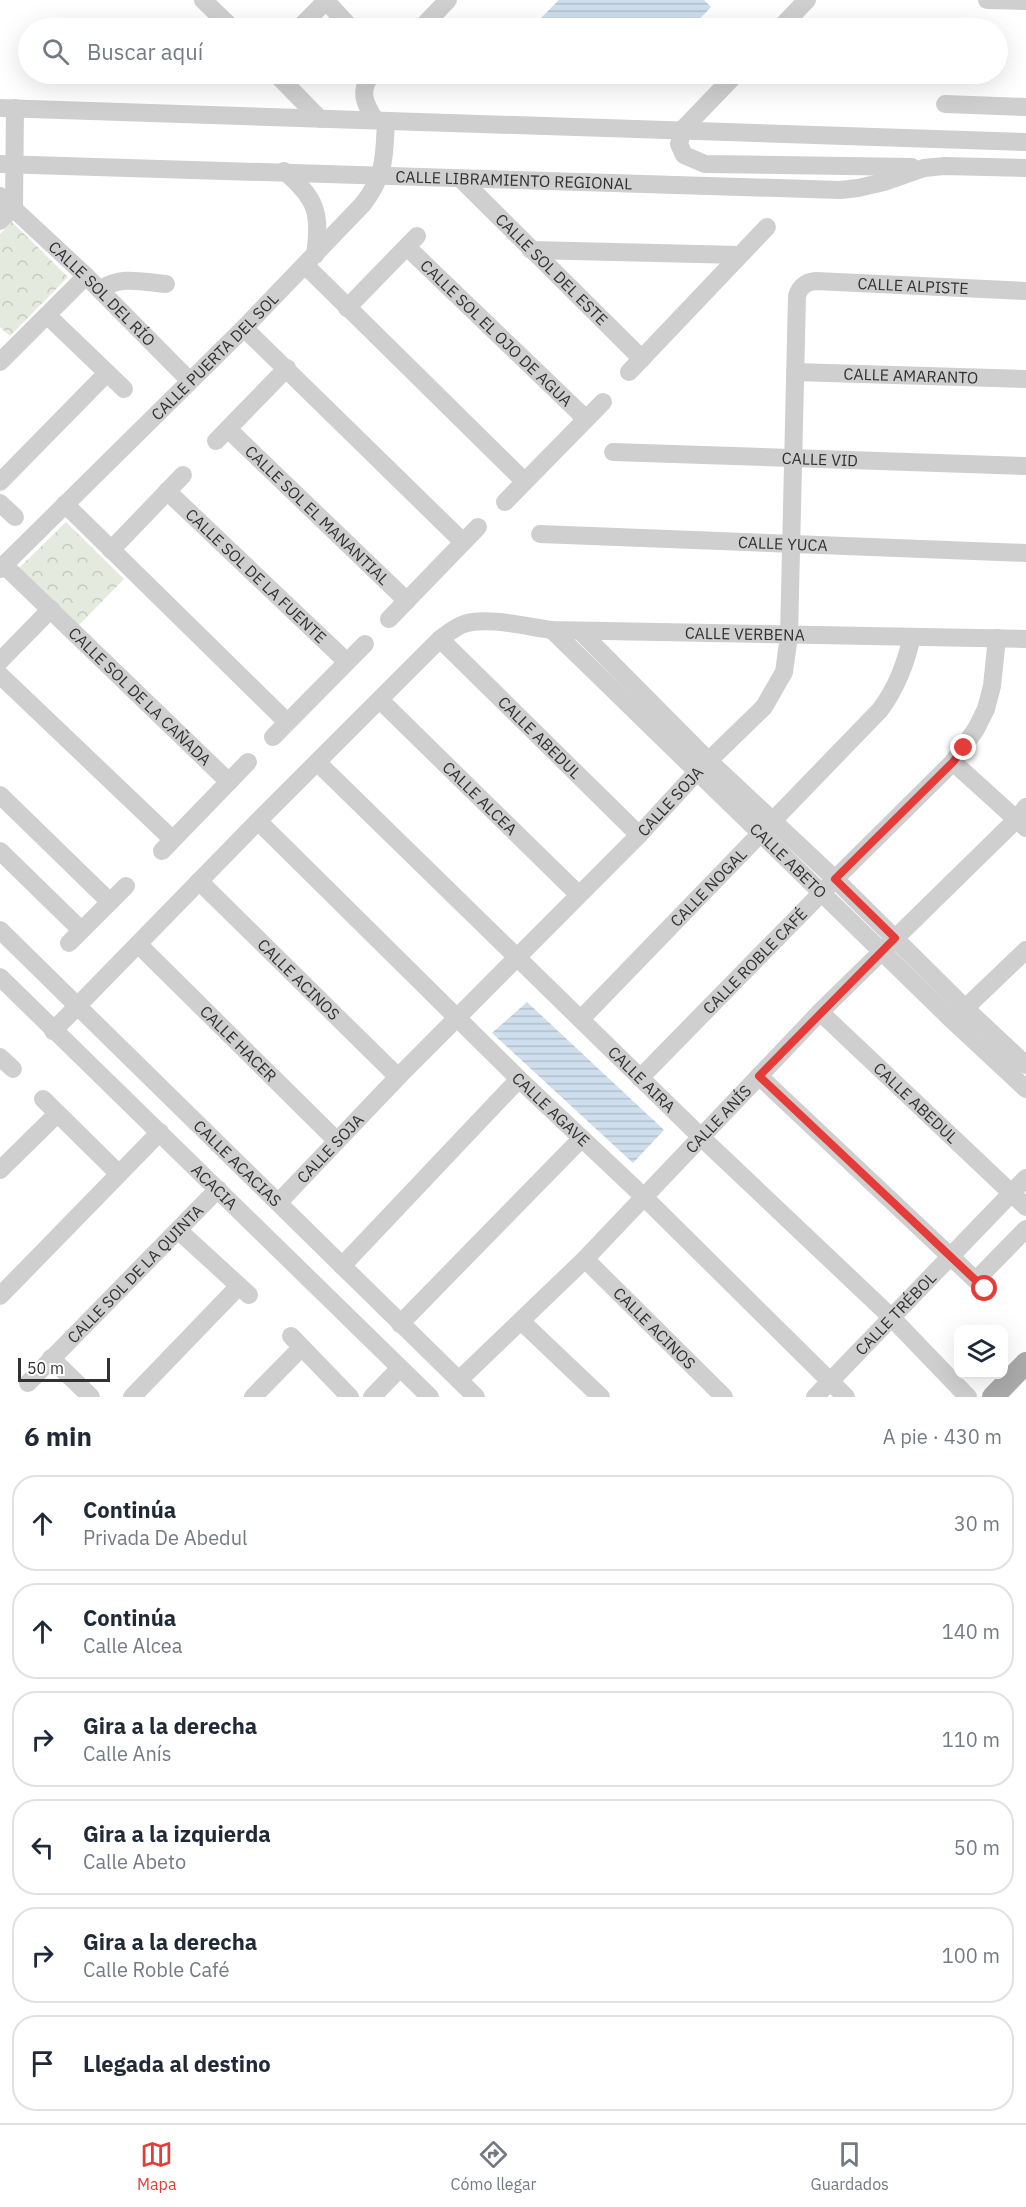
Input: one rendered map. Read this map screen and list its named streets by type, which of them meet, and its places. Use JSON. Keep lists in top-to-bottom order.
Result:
{
  "streets": {
    "street": [
      "CALLE LIBRAMIENTO REGIONAL",
      "CALLE SOL DEL ESTE",
      "CALLE ALPISTE",
      "CALLE SOL DEL RÍO",
      "CALLE SOL EL OJO DE AGUA",
      "CALLE PUERTA DEL SOL",
      "CALLE AMARANTO",
      "CALLE VID",
      "CALLE SOL EL MANANTIAL",
      "CALLE YUCA",
      "CALLE SOL DE LA FUENTE",
      "CALLE VERBENA",
      "CALLE SOL DE LA CAÑADA",
      "CALLE ABEDUL",
      "CALLE ALCEA",
      "CALLE SOJA",
      "CALLE ABETO",
      "CALLE NOGAL",
      "CALLE ROBLE CAFÉ",
      "CALLE ACINOS",
      "CALLE HACER",
      "CALLE AIRA",
      "CALLE AGAVE",
      "CALLE ANÍS",
      "CALLE ACACIAS",
      "ACACIA",
      "CALLE SOL DE LA QUINTA",
      "CALLE TRÉBOL"
    ]
  },
  "crossings": [
    ["CALLE LIBRAMIENTO REGIONAL", "CALLE SOL DEL ESTE"],
    ["CALLE LIBRAMIENTO REGIONAL", "CALLE PUERTA DEL SOL"],
    ["CALLE ALPISTE", "CALLE SOJA"],
    ["CALLE SOL DEL RÍO", "CALLE PUERTA DEL SOL"],
    ["CALLE PUERTA DEL SOL", "CALLE SOL DE LA CAÑADA"],
    ["CALLE AMARANTO", "CALLE SOJA"],
    ["CALLE VID", "CALLE SOJA"],
    ["CALLE YUCA", "CALLE SOJA"],
    ["CALLE VERBENA", "CALLE ABEDUL"],
    ["CALLE VERBENA", "CALLE SOJA"],
    ["CALLE VERBENA", "CALLE ABETO"],
    ["CALLE VERBENA", "CALLE NOGAL"],
    ["CALLE VERBENA", "CALLE ROBLE CAFÉ"],
    ["CALLE ABEDUL", "CALLE SOJA"],
    ["CALLE ABEDUL", "CALLE ANÍS"],
    ["CALLE ABEDUL", "CALLE TRÉBOL"],
    ["CALLE ALCEA", "CALLE SOJA"],
    ["CALLE SOJA", "CALLE ABETO"],
    ["CALLE SOJA", "CALLE ACINOS"],
    ["CALLE SOJA", "CALLE HACER"],
    ["CALLE SOJA", "CALLE AIRA"],
    ["CALLE SOJA", "CALLE AGAVE"],
    ["CALLE SOJA", "CALLE ACACIAS"],
    ["CALLE ABETO", "CALLE NOGAL"],
    ["CALLE ABETO", "CALLE ROBLE CAFÉ"],
    ["CALLE ABETO", "CALLE ANÍS"],
    ["CALLE NOGAL", "CALLE AIRA"],
    ["CALLE ROBLE CAFÉ", "CALLE AIRA"],
    ["CALLE ACINOS", "CALLE ANÍS"],
    ["CALLE AIRA", "CALLE ANÍS"],
    ["CALLE AIRA", "CALLE TRÉBOL"],
    ["CALLE AGAVE", "CALLE ANÍS"],
    ["CALLE AGAVE", "CALLE TRÉBOL"],
    ["CALLE ANÍS", "CALLE ACACIAS"],
    ["ACACIA", "CALLE SOL DE LA QUINTA"]
  ],
  "scale_bar": "50 m",
  "page": {
    "search": "Buscar aquí",
    "scale": "50 m",
    "heading": ["6 min", "A pie · 430 m"],
    "list": [
      ["Continúa", "Privada De Abedul", "30 m"],
      ["Continúa", "Calle Alcea", "140 m"],
      ["Gira a la derecha", "Calle Anís", "110 m"],
      ["Gira a la izquierda", "Calle Abeto", "50 m"],
      ["Gira a la derecha", "Calle Roble Café", "100 m"],
      "Llegada al destino"
    ],
    "nav": ["Mapa", "Cómo llegar", "Guardados"]
  }
}
